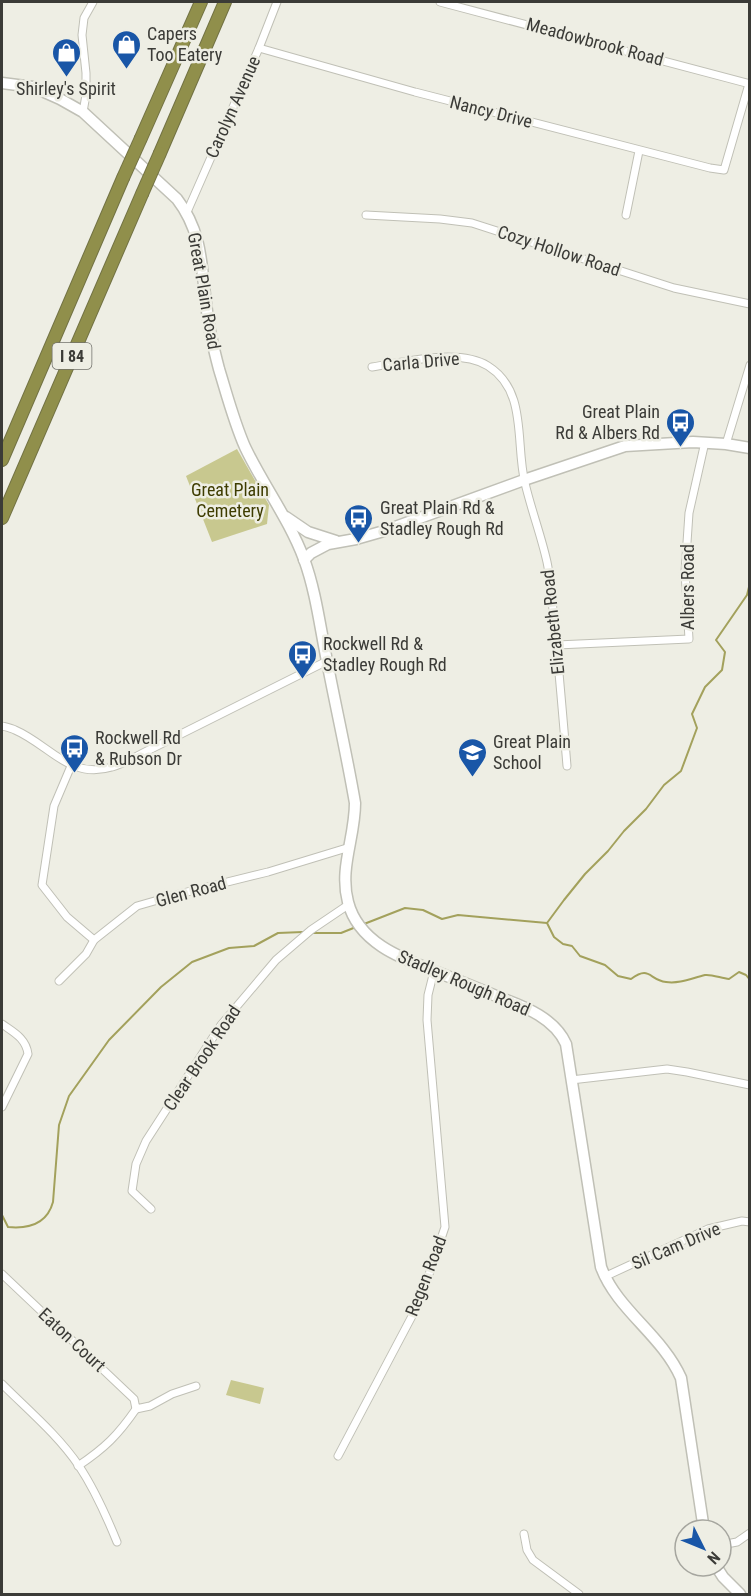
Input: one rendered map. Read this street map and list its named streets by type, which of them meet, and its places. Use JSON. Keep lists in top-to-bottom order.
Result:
{
  "streets": {
    "highway": ["I 84"],
    "main road": ["Great Plain Road", "Stadley Rough Road"],
    "street": [
      "Meadowbrook Road",
      "Carolyn Avenue",
      "Nancy Drive",
      "Cozy Hollow Road",
      "Carla Drive",
      "Albers Road",
      "Elizabeth Road",
      "Glen Road",
      "Clear Brook Road",
      "Sil Cam Drive",
      "Regen Road",
      "Eaton Court"
    ]
  },
  "crossings": [
    ["Meadowbrook Road", "Nancy Drive"],
    ["Carolyn Avenue", "Nancy Drive"],
    ["Carolyn Avenue", "Great Plain Road"],
    ["Great Plain Road", "Carla Drive"],
    ["Great Plain Road", "Albers Road"],
    ["Great Plain Road", "Elizabeth Road"],
    ["Great Plain Road", "Stadley Rough Road"],
    ["Carla Drive", "Elizabeth Road"],
    ["Albers Road", "Elizabeth Road"],
    ["Glen Road", "Stadley Rough Road"],
    ["Stadley Rough Road", "Clear Brook Road"],
    ["Stadley Rough Road", "Sil Cam Drive"],
    ["Stadley Rough Road", "Regen Road"]
  ],
  "parks": ["Great Plain Cemetery"],
  "places": {
    "shop": ["Capers Too Eatery", "Shirley's Spirit"],
    "bus stop": [
      "Great Plain Rd & Albers Rd",
      "Great Plain Rd & Stadley Rough Rd",
      "Rockwell Rd & Stadley Rough Rd",
      "Rockwell Rd & Rubson Dr"
    ],
    "school or university": ["Great Plain School"]
  },
  "north": "bottom right"
}
